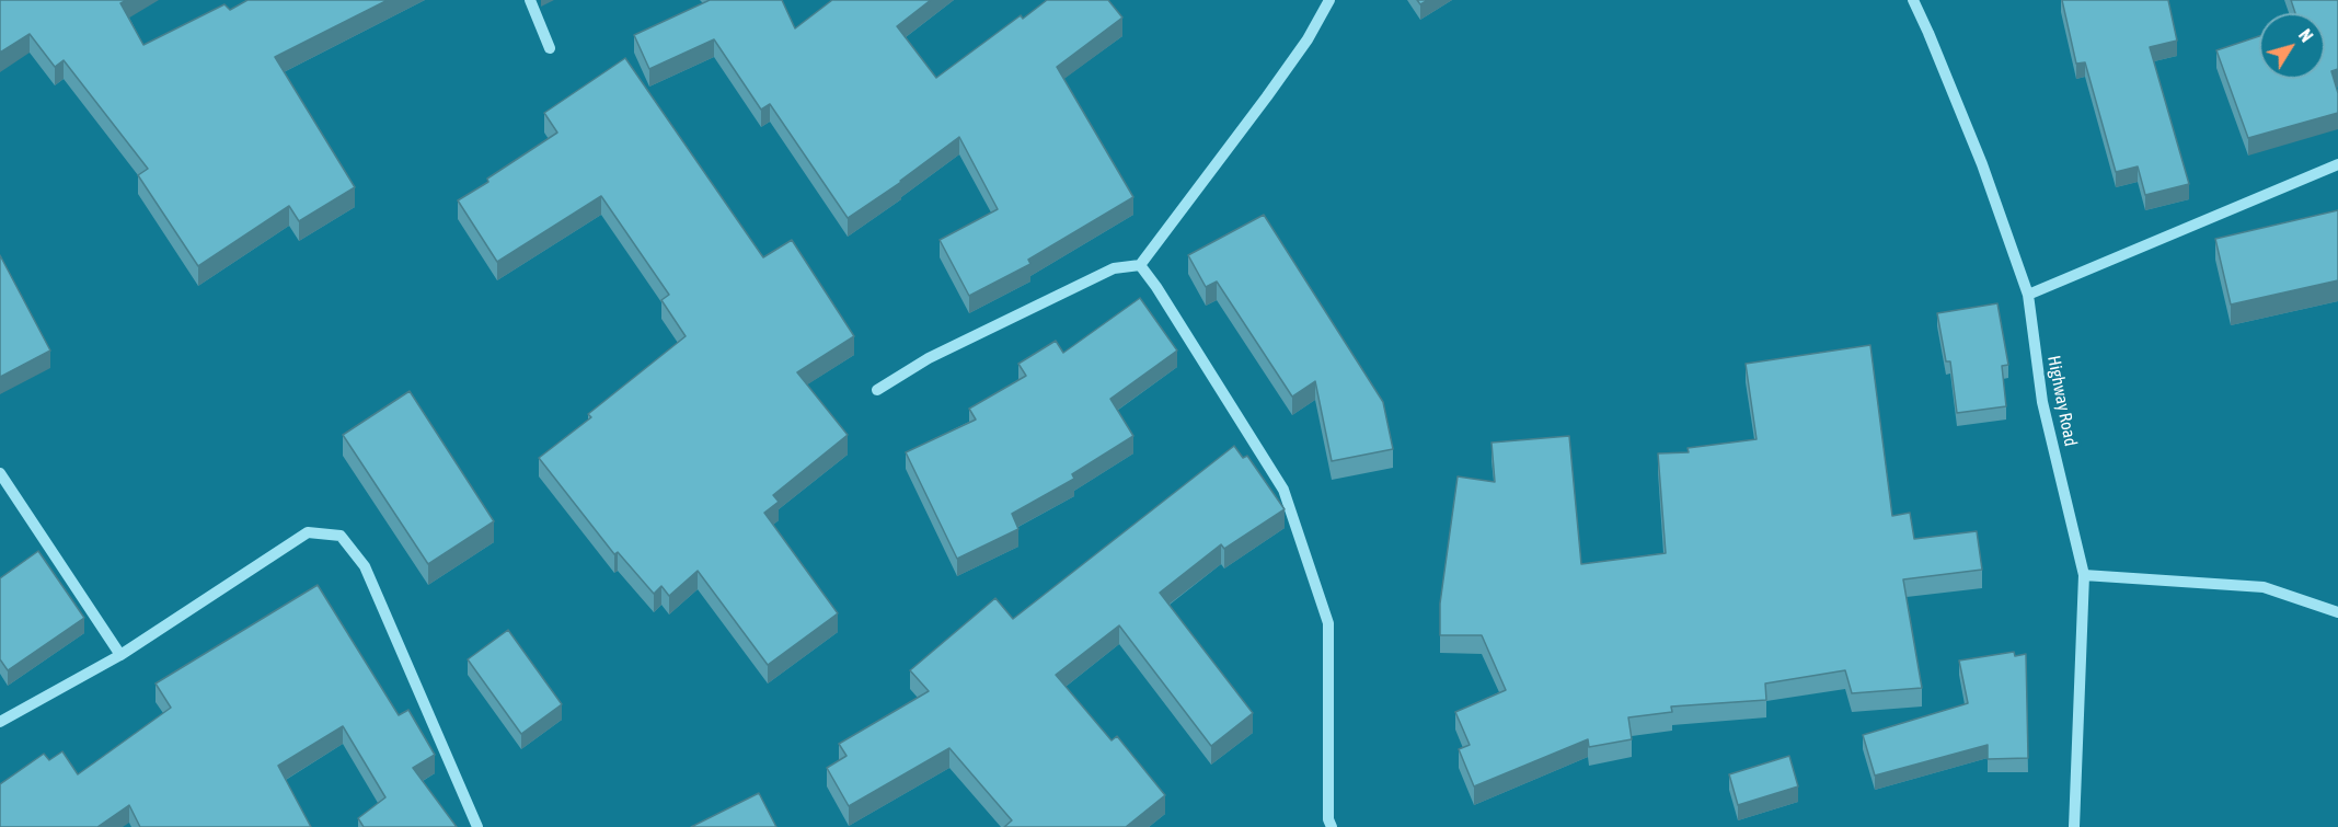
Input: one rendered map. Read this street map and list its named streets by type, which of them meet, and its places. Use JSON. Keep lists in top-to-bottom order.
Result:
{
  "streets": {
    "street": ["Highway Road"]
  },
  "north": "top right"
}
